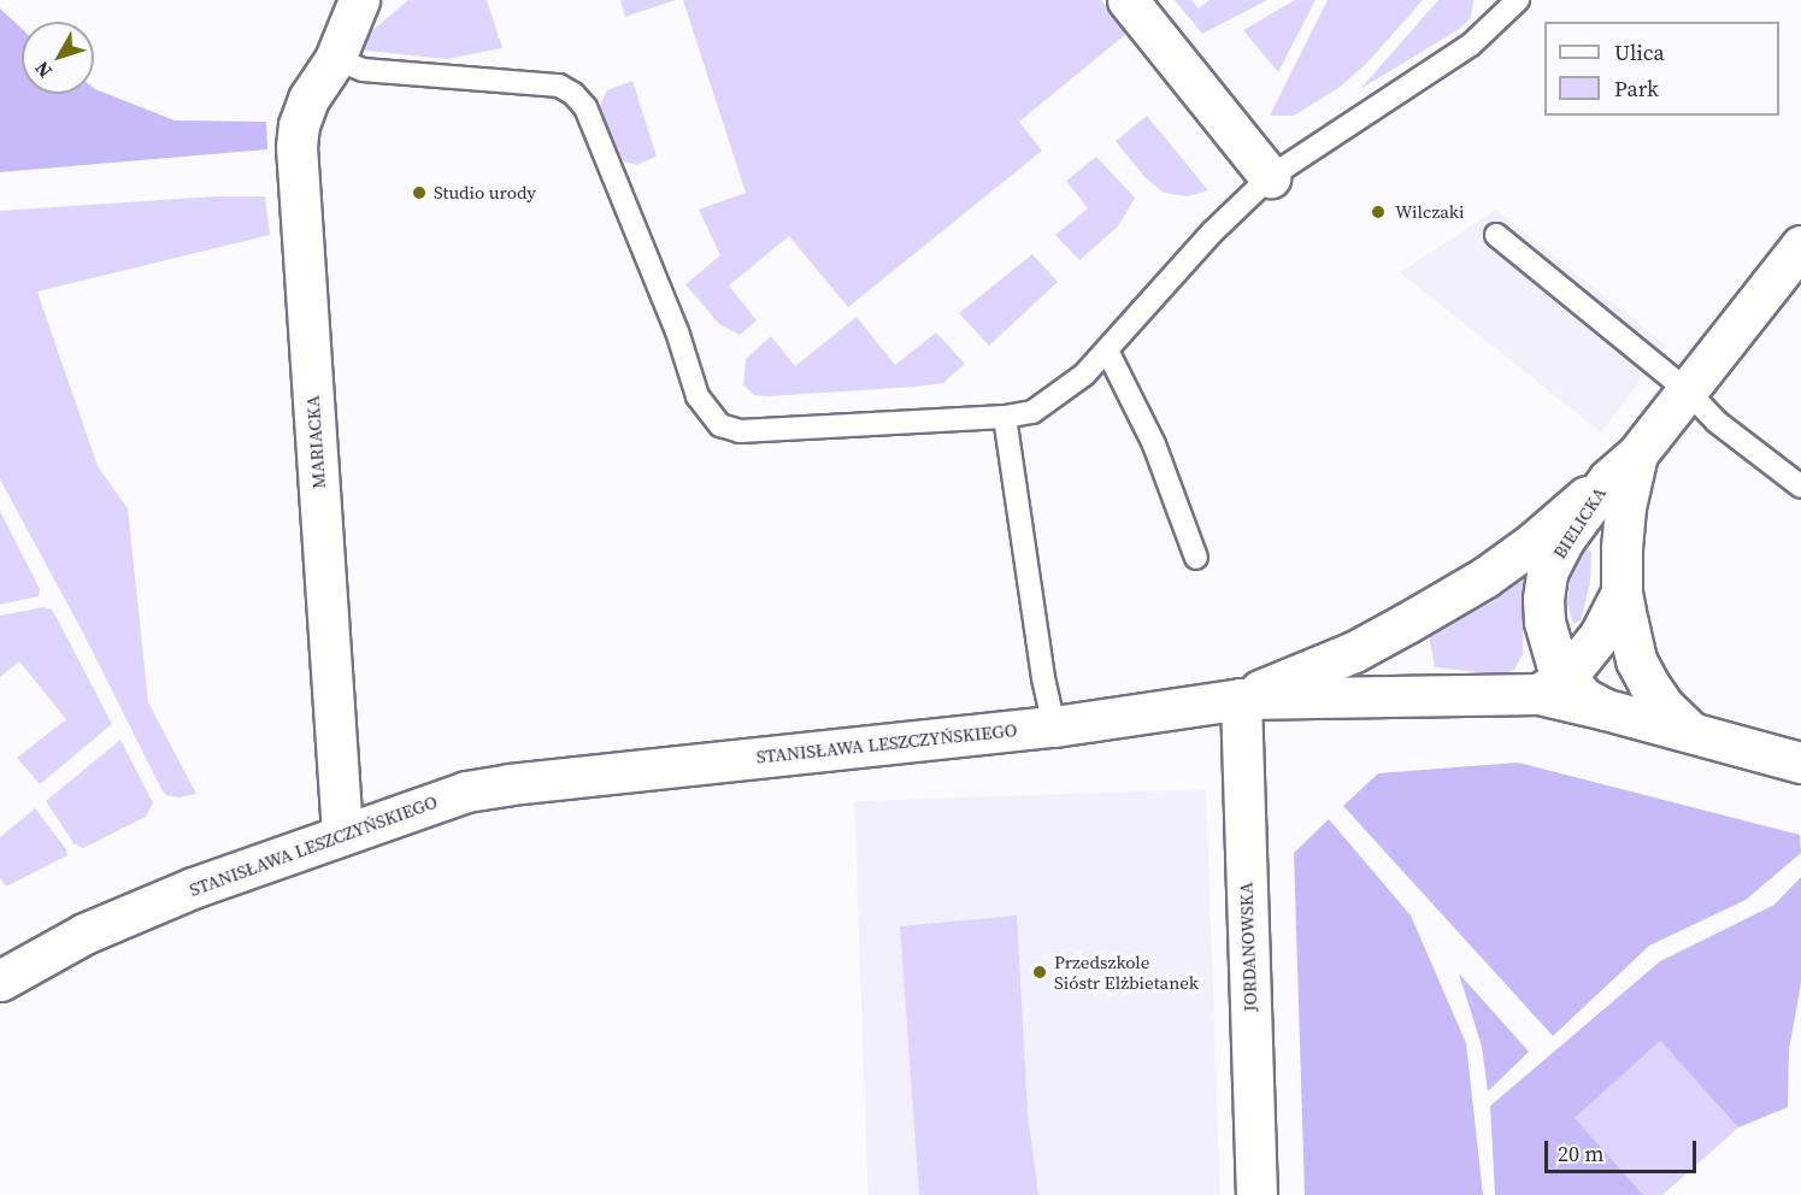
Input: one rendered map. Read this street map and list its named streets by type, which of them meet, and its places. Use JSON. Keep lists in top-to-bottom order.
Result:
{
  "streets": {
    "street": [
      "MARIACKA",
      "BIELICKA",
      "STANISŁAWA LESZCZYŃSKIEGO",
      "JORDANOWSKA"
    ]
  },
  "crossings": [
    ["MARIACKA", "STANISŁAWA LESZCZYŃSKIEGO"],
    ["BIELICKA", "STANISŁAWA LESZCZYŃSKIEGO"],
    ["STANISŁAWA LESZCZYŃSKIEGO", "JORDANOWSKA"]
  ],
  "places": ["Studio urody", "Wilczaki", "Przedszkole Sióstr Elżbietanek"],
  "legend": ["Ulica", "Park"],
  "scale_bar": "20 m",
  "north": "bottom left"
}
